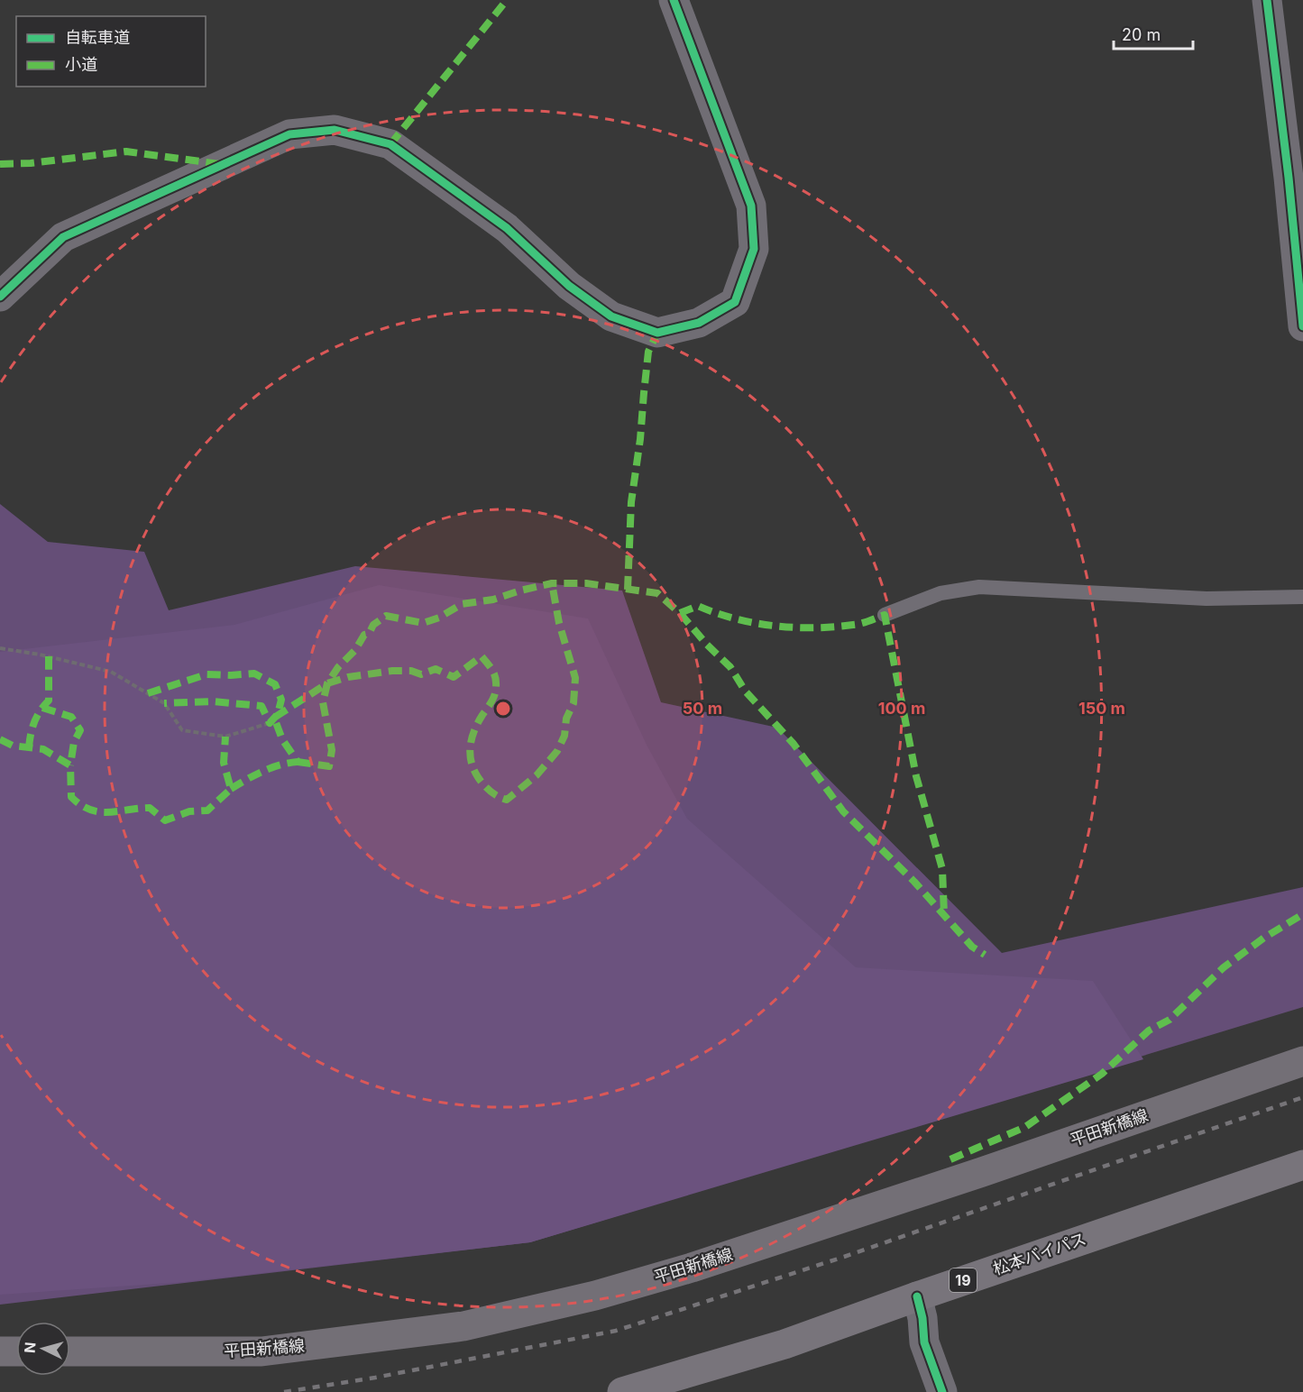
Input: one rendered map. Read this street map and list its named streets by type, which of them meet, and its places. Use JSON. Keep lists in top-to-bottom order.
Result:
{
  "streets": {
    "highway": ["松本バイパス", "19"],
    "main road": ["平田新橋線"]
  },
  "legend": ["自転車道", "小道"],
  "scale_bar": "20 m",
  "north": "left",
  "rings": ["50 m", "100 m", "150 m"]
}
